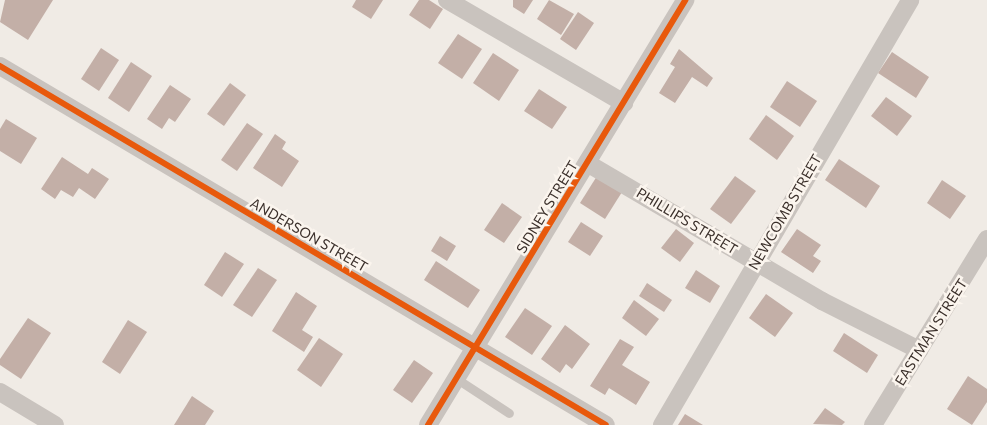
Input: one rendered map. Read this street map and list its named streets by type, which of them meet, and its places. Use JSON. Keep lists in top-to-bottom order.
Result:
{
  "streets": {
    "street": [
      "SIDNEY STREET",
      "NEWCOMB STREET",
      "PHILLIPS STREET",
      "ANDERSON STREET",
      "EASTMAN STREET"
    ]
  },
  "crossings": [
    ["SIDNEY STREET", "PHILLIPS STREET"],
    ["SIDNEY STREET", "ANDERSON STREET"],
    ["NEWCOMB STREET", "PHILLIPS STREET"],
    ["PHILLIPS STREET", "EASTMAN STREET"]
  ]
}
